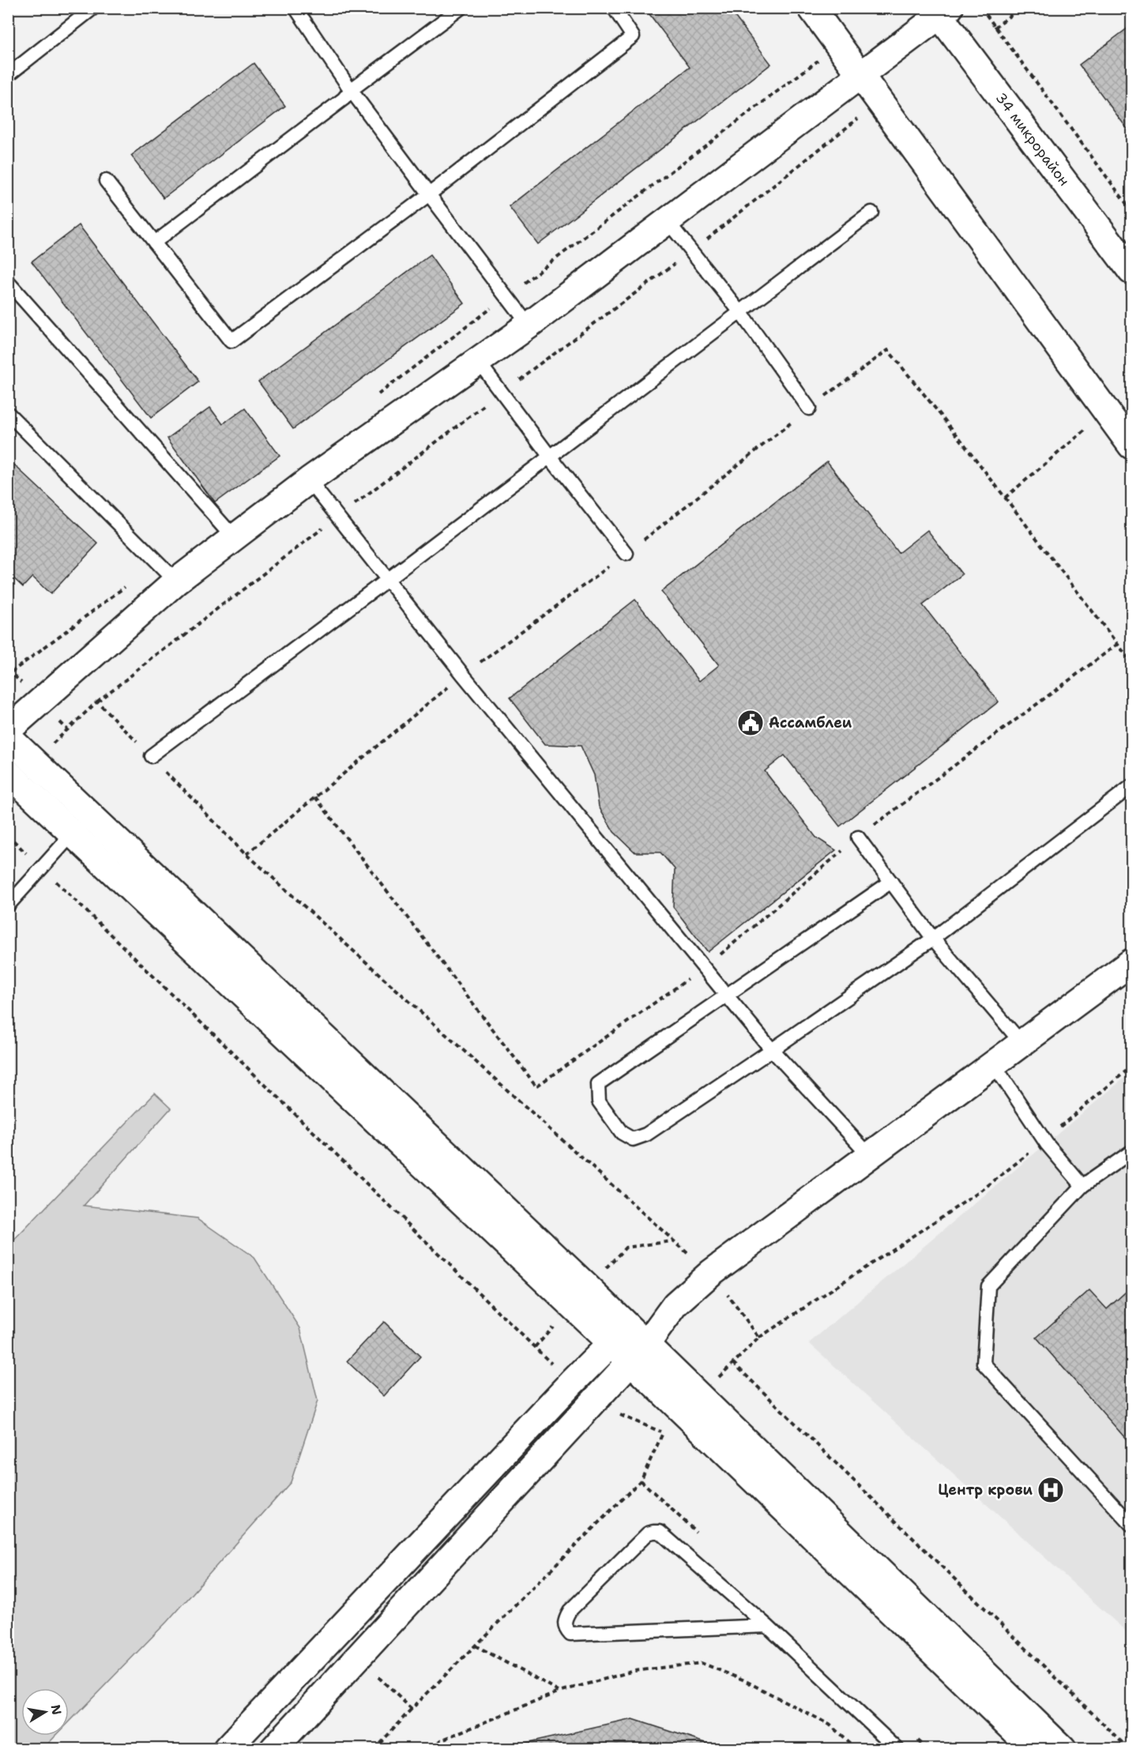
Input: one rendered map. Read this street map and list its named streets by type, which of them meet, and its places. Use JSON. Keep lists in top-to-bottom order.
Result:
{
  "streets": {
    "street": ["34 микрорайон"]
  },
  "places": {
    "public building": ["Ассамблеи"],
    "hospital": ["Центр крови"]
  },
  "north": "right"
}
